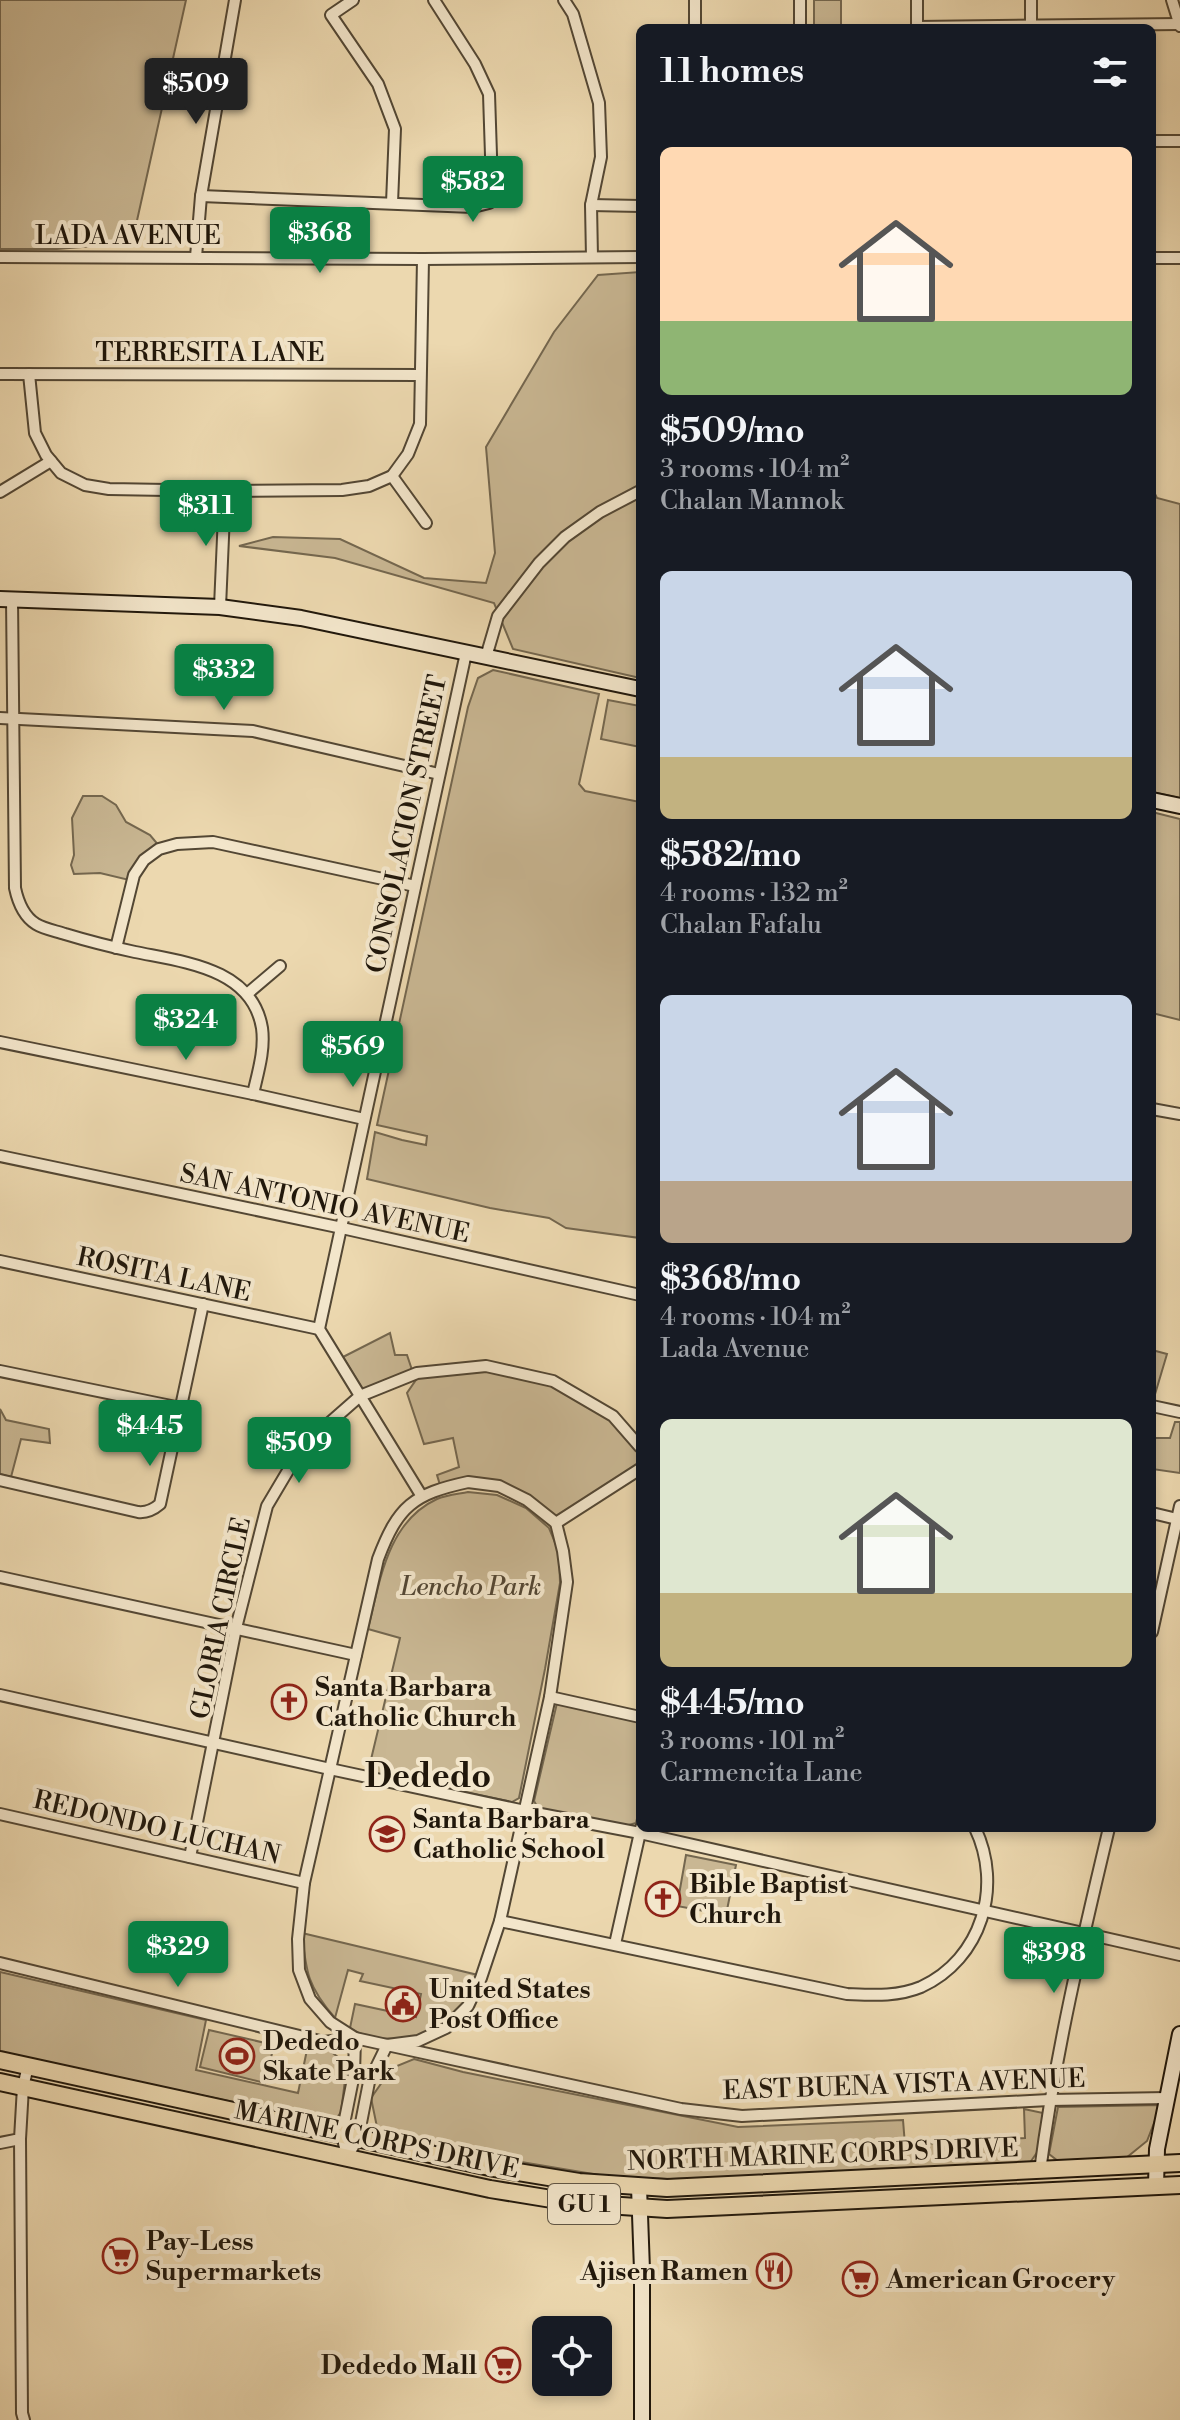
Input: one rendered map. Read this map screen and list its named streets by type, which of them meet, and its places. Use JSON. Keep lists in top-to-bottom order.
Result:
{
  "streets": {
    "main road": ["MARINE CORPS DRIVE", "NORTH MARINE CORPS DRIVE", "GU 1"],
    "street": [
      "LADA AVENUE",
      "TERRESITA LANE",
      "CONSOLACION STREET",
      "SAN ANTONIO AVENUE",
      "ROSITA LANE",
      "GLORIA CIRCLE",
      "REDONDO LUCHAN",
      "EAST BUENA VISTA AVENUE"
    ]
  },
  "crossings": [
    ["CONSOLACION STREET", "SAN ANTONIO AVENUE"],
    ["CONSOLACION STREET", "ROSITA LANE"],
    ["GLORIA CIRCLE", "REDONDO LUCHAN"]
  ],
  "districts": ["Dededo"],
  "parks": ["Lencho Park"],
  "places": {
    "church": ["Santa Barbara Catholic Church", "Bible Baptist Church"],
    "school or university": ["Santa Barbara Catholic School"],
    "public building": ["United States Post Office"],
    "sports": ["Dededo Skate Park"],
    "supermarket": ["Pay-Less Supermarkets", "American Grocery", "Dededo Mall"],
    "restaurant": ["Ajisen Ramen"]
  },
  "page": {
    "heading": "11 homes",
    "price": [
      "$509",
      "$582",
      "$368",
      "$311",
      "$332",
      "$324",
      "$569",
      "$445",
      "$509",
      "$329",
      "$398"
    ],
    "list": [
      {
        "name": "$509/mo",
        "note": "3 rooms · 104 m² · Chalan Mannok"
      },
      {
        "name": "$582/mo",
        "note": "4 rooms · 132 m² · Chalan Fafalu"
      },
      {
        "name": "$368/mo",
        "note": "4 rooms · 104 m² · Lada Avenue"
      },
      {
        "name": "$445/mo",
        "note": "3 rooms · 101 m² · Carmencita Lane"
      }
    ]
  }
}
